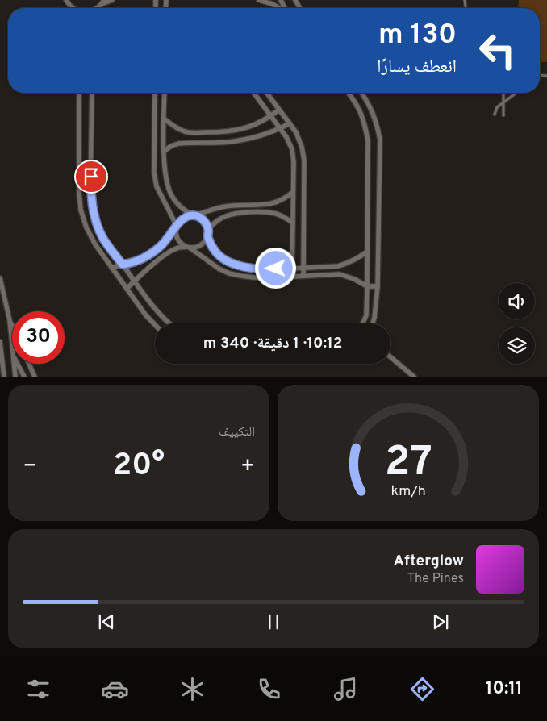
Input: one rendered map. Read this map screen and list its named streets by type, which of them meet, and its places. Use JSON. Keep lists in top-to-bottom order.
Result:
{
  "page": {
    "turn": ["130 m", "انعطف يسارًا"],
    "limit": "30",
    "trip": "10:12 · 1 دقيقة · 340 m",
    "tile": "التكييف",
    "heat": ["−", "20°", "+"],
    "song": ["Afterglow", "The Pines"],
    "tabs": "10:11",
    "gauge": ["27", "km/h"]
  }
}
